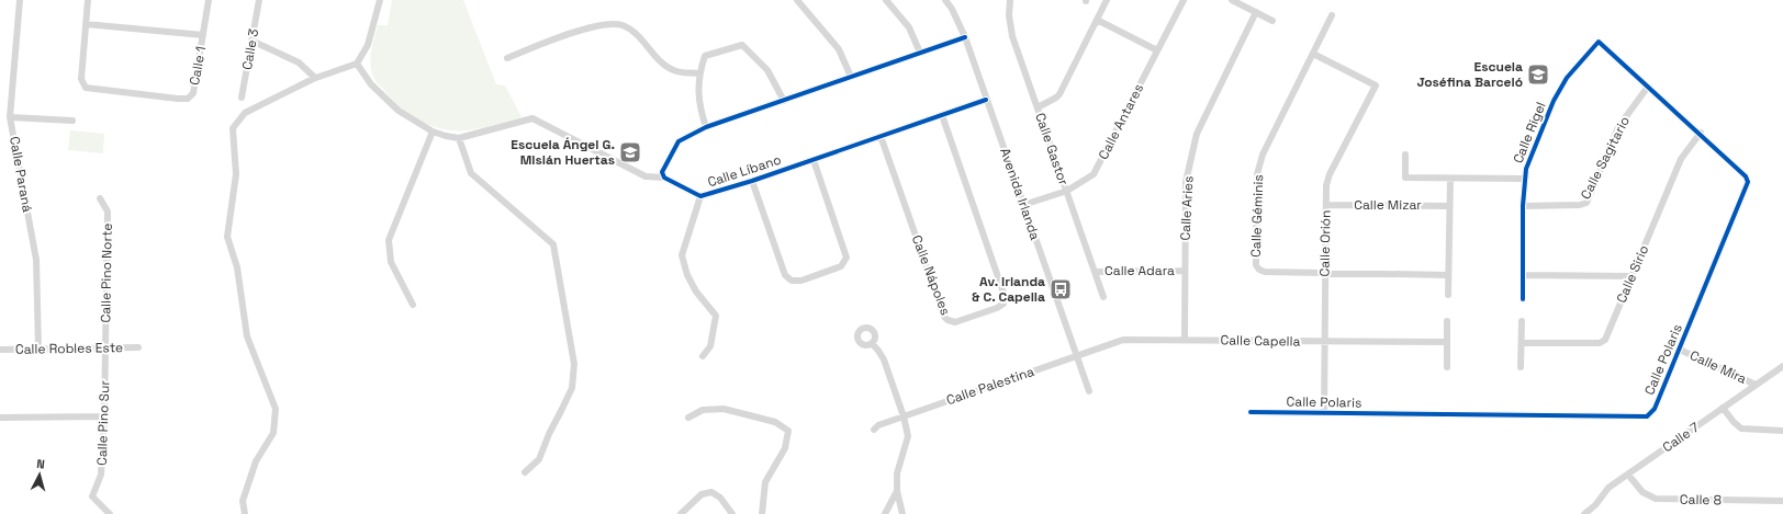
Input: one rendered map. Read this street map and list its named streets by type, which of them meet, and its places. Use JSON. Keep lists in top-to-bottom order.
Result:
{
  "streets": {
    "street": [
      "Calle 3",
      "Calle 1",
      "Calle Antares",
      "Calle Rigel",
      "Calle Gastor",
      "Calle Sagitario",
      "Calle Líbano",
      "Calle Paraná",
      "Avenida Irlanda",
      "Calle Mizar",
      "Calle Aries",
      "Calle Géminis",
      "Calle Orión",
      "Calle Adara",
      "Calle Pino Norte",
      "Calle Sirio",
      "Calle Nápoles",
      "Calle Capella",
      "Calle Robles Este",
      "Calle Polaris",
      "Calle Mira",
      "Calle Palestina",
      "Calle Pino Sur",
      "Calle 7",
      "Calle 8"
    ]
  },
  "crossings": [
    ["Calle Antares", "Calle Gastor"],
    ["Calle Antares", "Avenida Irlanda"],
    ["Calle Rigel", "Calle Sagitario"],
    ["Calle Rigel", "Calle Polaris"],
    ["Calle Gastor", "Calle Adara"],
    ["Calle Sagitario", "Calle Polaris"],
    ["Calle Líbano", "Avenida Irlanda"],
    ["Calle Líbano", "Calle Nápoles"],
    ["Calle Paraná", "Calle Robles Este"],
    ["Avenida Irlanda", "Calle Capella"],
    ["Avenida Irlanda", "Calle Palestina"],
    ["Calle Mizar", "Calle Orión"],
    ["Calle Aries", "Calle Adara"],
    ["Calle Aries", "Calle Capella"],
    ["Calle Géminis", "Calle Orión"],
    ["Calle Orión", "Calle Capella"],
    ["Calle Orión", "Calle Polaris"],
    ["Calle Pino Norte", "Calle Robles Este"],
    ["Calle Pino Norte", "Calle Pino Sur"],
    ["Calle Sirio", "Calle Polaris"],
    ["Calle Capella", "Calle Palestina"],
    ["Calle Robles Este", "Calle Pino Sur"],
    ["Calle Polaris", "Calle Mira"],
    ["Calle Mira", "Calle 7"],
    ["Calle 7", "Calle 8"]
  ],
  "places": {
    "school or university": ["Escuela Joséfina Barceló", "Escuela Ángel G. Mislán Huertas"],
    "bus stop": ["Av. Irlanda & C. Capella"]
  },
  "north": "top"
}
